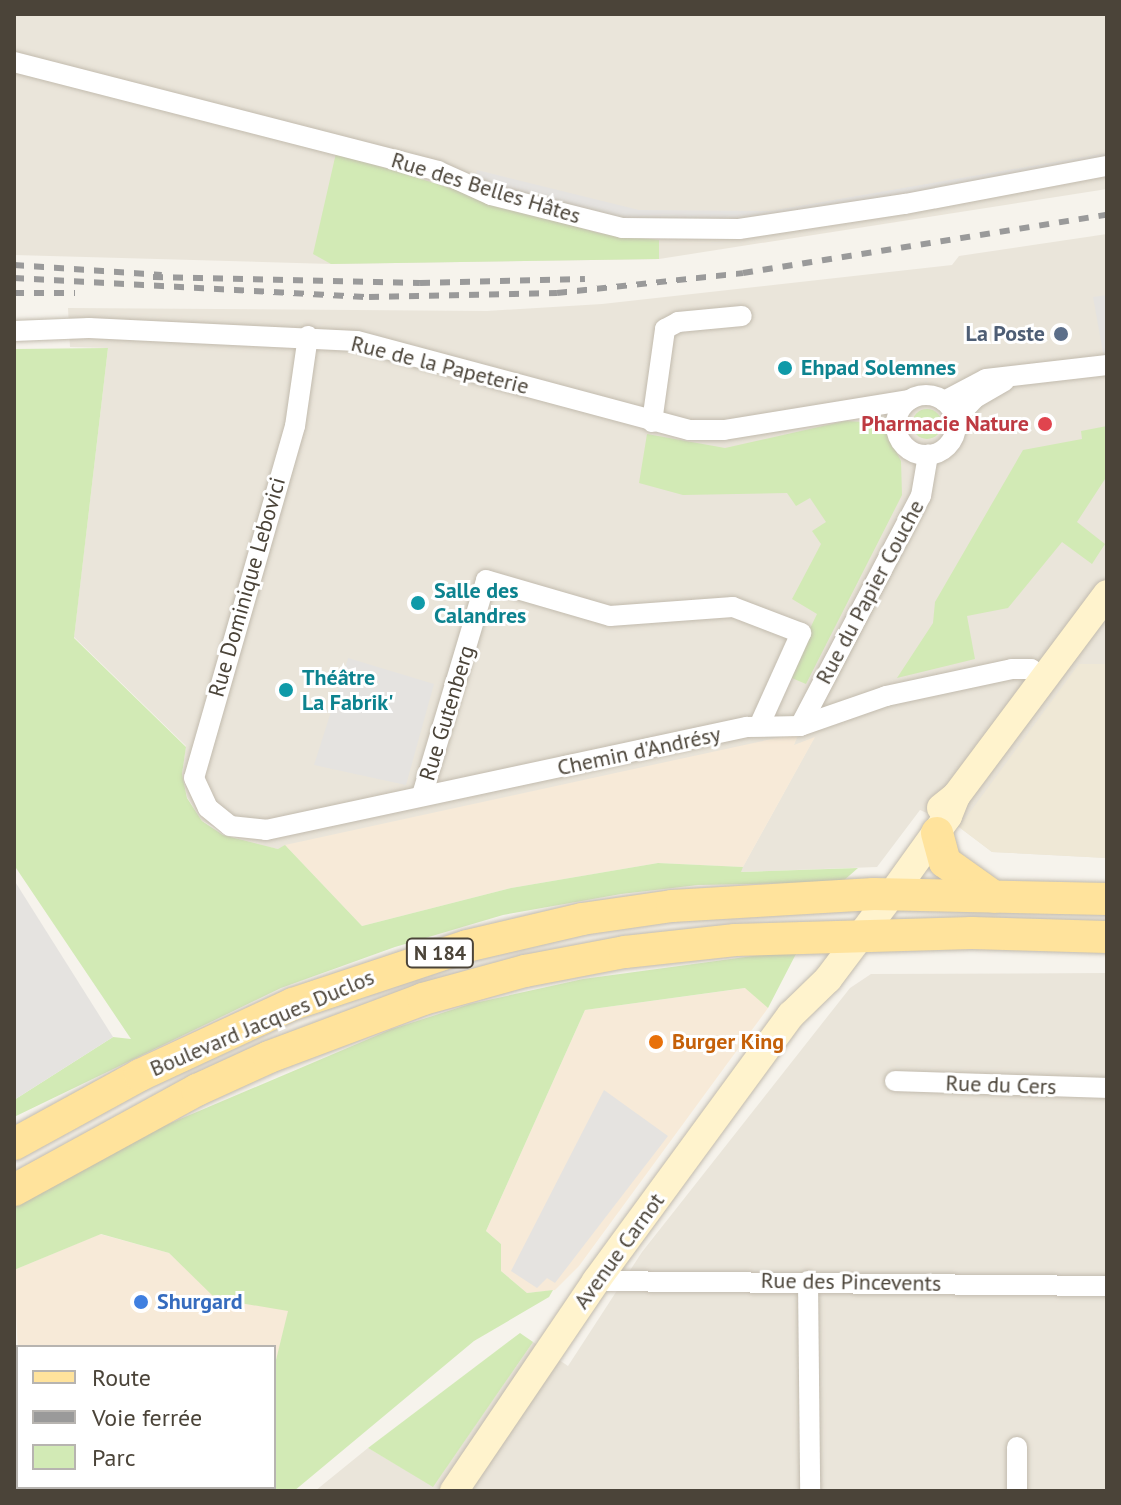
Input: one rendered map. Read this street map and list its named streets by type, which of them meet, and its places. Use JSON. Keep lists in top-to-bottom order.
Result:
{
  "streets": {
    "main road": ["N 184", "Boulevard Jacques Duclos", "Avenue Carnot"],
    "street": [
      "Rue des Belles Hâtes",
      "Rue de la Papeterie",
      "Rue Dominique Lebovici",
      "Rue du Papier Couche",
      "Rue Gutenberg",
      "Chemin d'Andrésy",
      "Rue du Cers",
      "Rue des Pincevents"
    ]
  },
  "crossings": [
    ["Rue de la Papeterie", "Rue Dominique Lebovici"],
    ["Rue de la Papeterie", "Rue du Papier Couche"],
    ["Rue Dominique Lebovici", "Chemin d'Andrésy"],
    ["Rue du Papier Couche", "Chemin d'Andrésy"],
    ["Rue Gutenberg", "Chemin d'Andrésy"],
    ["Boulevard Jacques Duclos", "Avenue Carnot"],
    ["Avenue Carnot", "Rue des Pincevents"]
  ],
  "places": [
    "La Poste",
    "Ehpad Solemnes",
    "Pharmacie Nature",
    "Salle des Calandres",
    "Théâtre La Fabrik'",
    "Burger King",
    "Shurgard"
  ],
  "legend": ["Route", "Voie ferrée", "Parc"]
}
